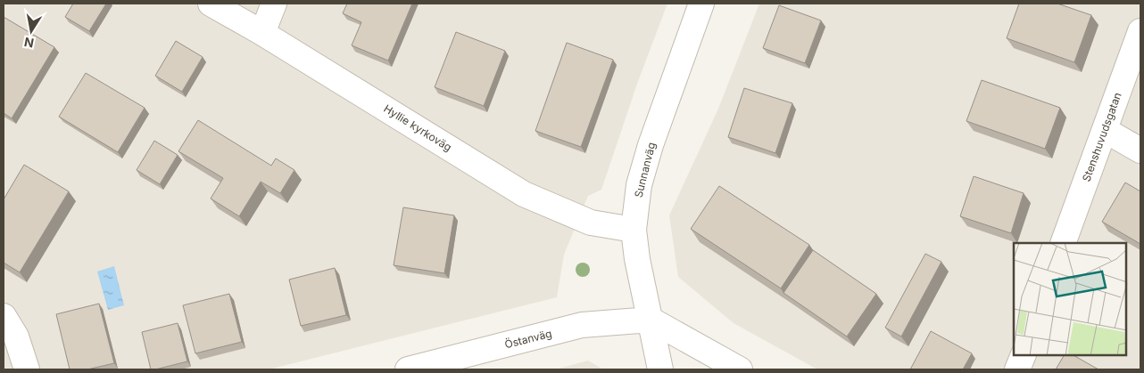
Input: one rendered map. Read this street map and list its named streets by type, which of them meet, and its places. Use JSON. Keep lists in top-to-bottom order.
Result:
{
  "streets": {
    "street": [
      "Hyllie kyrkoväg",
      "Stenshuvudsgatan",
      "Sunnanväg",
      "Östanväg"
    ]
  },
  "crossings": [
    ["Hyllie kyrkoväg", "Sunnanväg"],
    ["Sunnanväg", "Östanväg"]
  ],
  "north": "bottom"
}
